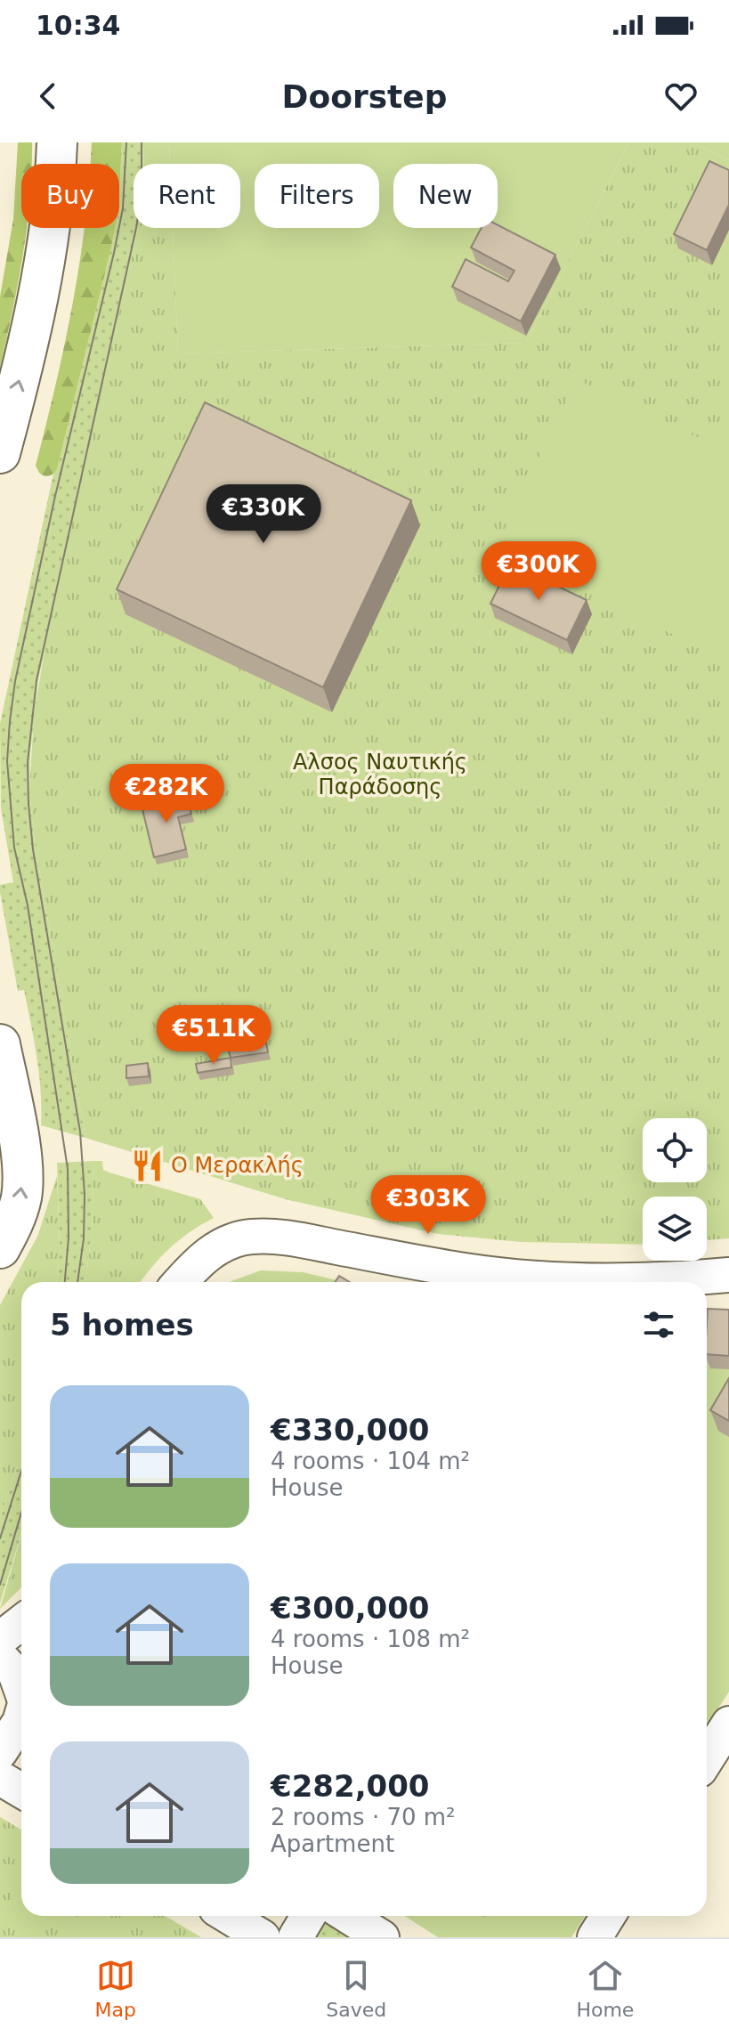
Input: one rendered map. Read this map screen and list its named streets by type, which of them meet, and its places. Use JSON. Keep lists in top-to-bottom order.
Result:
{
  "parks": ["Αλσος Ναυτικής Παράδοσης"],
  "places": {
    "restaurant": ["Ο Μερακλής"]
  },
  "page": {
    "status": "10:34",
    "header": "Doorstep",
    "chip": [
      "Buy",
      "Rent",
      "Filters",
      "New"
    ],
    "price": [
      "€330K",
      "€300K",
      "€282K",
      "€511K",
      "€303K"
    ],
    "heading": "5 homes",
    "list": [
      {
        "name": "€330,000",
        "note": "4 rooms · 104 m² · House"
      },
      {
        "name": "€300,000",
        "note": "4 rooms · 108 m² · House"
      },
      {
        "name": "€282,000",
        "note": "2 rooms · 70 m² · Apartment"
      }
    ],
    "tabs": ["Map", "Saved", "Home"]
  }
}
